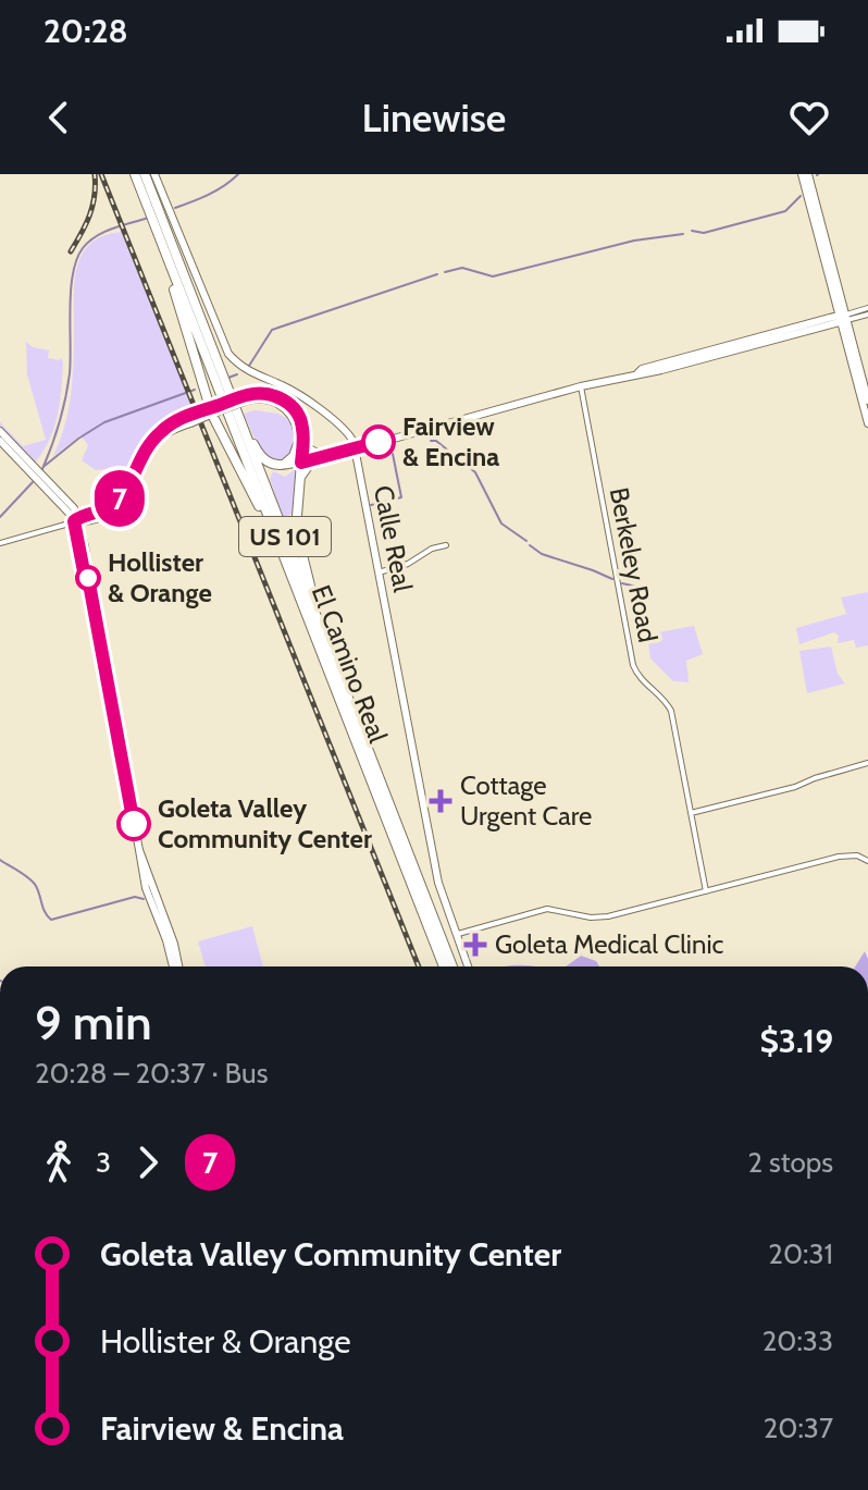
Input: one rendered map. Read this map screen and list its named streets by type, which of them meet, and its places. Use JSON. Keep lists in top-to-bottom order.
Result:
{
  "streets": {
    "highway": ["US 101", "El Camino Real"],
    "main road": ["Calle Real"],
    "street": ["Berkeley Road"]
  },
  "places": {
    "other": ["Fairview & Encina", "Hollister & Orange", "Goleta Valley Community Center"],
    "health": ["Cottage Urgent Care", "Goleta Medical Clinic"]
  },
  "lines": ["bus line 7"],
  "page": {
    "status": "20:28",
    "header": "Linewise",
    "on_map": "7",
    "heading": ["9 min", "20:28 – 20:37 · Bus", "$3.19"],
    "legs": ["3", "7", "2 stops"],
    "list": [
      {
        "name": "Goleta Valley Community Center",
        "value": "20:31"
      },
      {
        "name": "Hollister & Orange",
        "value": "20:33"
      },
      {
        "name": "Fairview & Encina",
        "value": "20:37"
      }
    ]
  }
}
